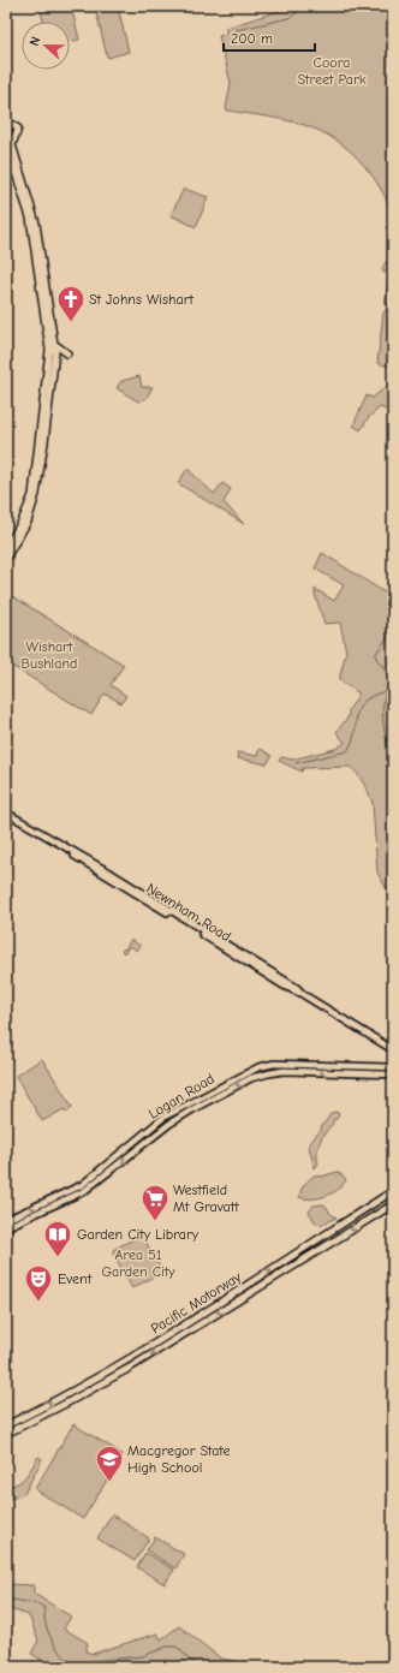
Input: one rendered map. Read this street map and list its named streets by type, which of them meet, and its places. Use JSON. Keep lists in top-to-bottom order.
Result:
{
  "streets": {
    "highway": ["Pacific Motorway"],
    "main road": ["Newnham Road", "Logan Road"]
  },
  "parks": ["Coora Street Park", "Wishart Bushland", "Area 51 Garden City"],
  "places": {
    "church": ["St Johns Wishart"],
    "supermarket": ["Westfield Mt Gravatt"],
    "library": ["Garden City Library"],
    "theatre": ["Event"],
    "school or university": ["Macgregor State High School"]
  },
  "scale_bar": "200 m",
  "north": "left"
}
